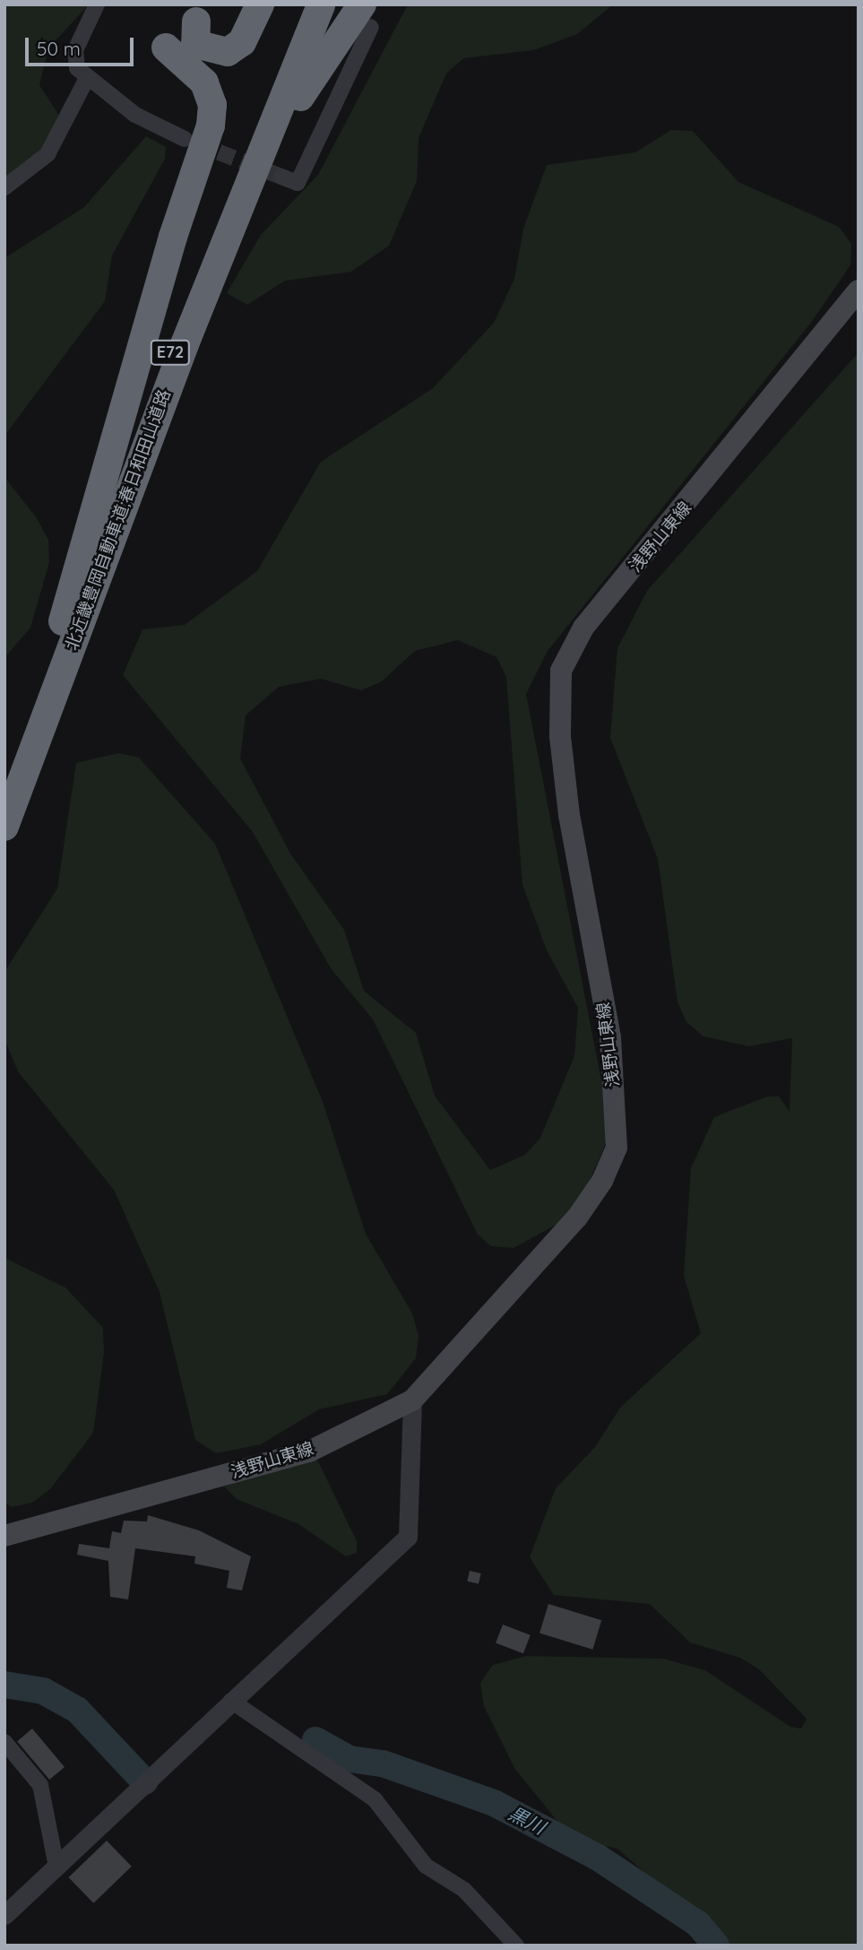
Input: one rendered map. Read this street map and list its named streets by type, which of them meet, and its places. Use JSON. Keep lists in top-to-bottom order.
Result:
{
  "streets": {
    "highway": ["E72", "北近畿豊岡自動車道;春日和田山道路"],
    "main road": ["浅野山東線"]
  },
  "water": ["黒川"],
  "scale_bar": "50 m"
}
